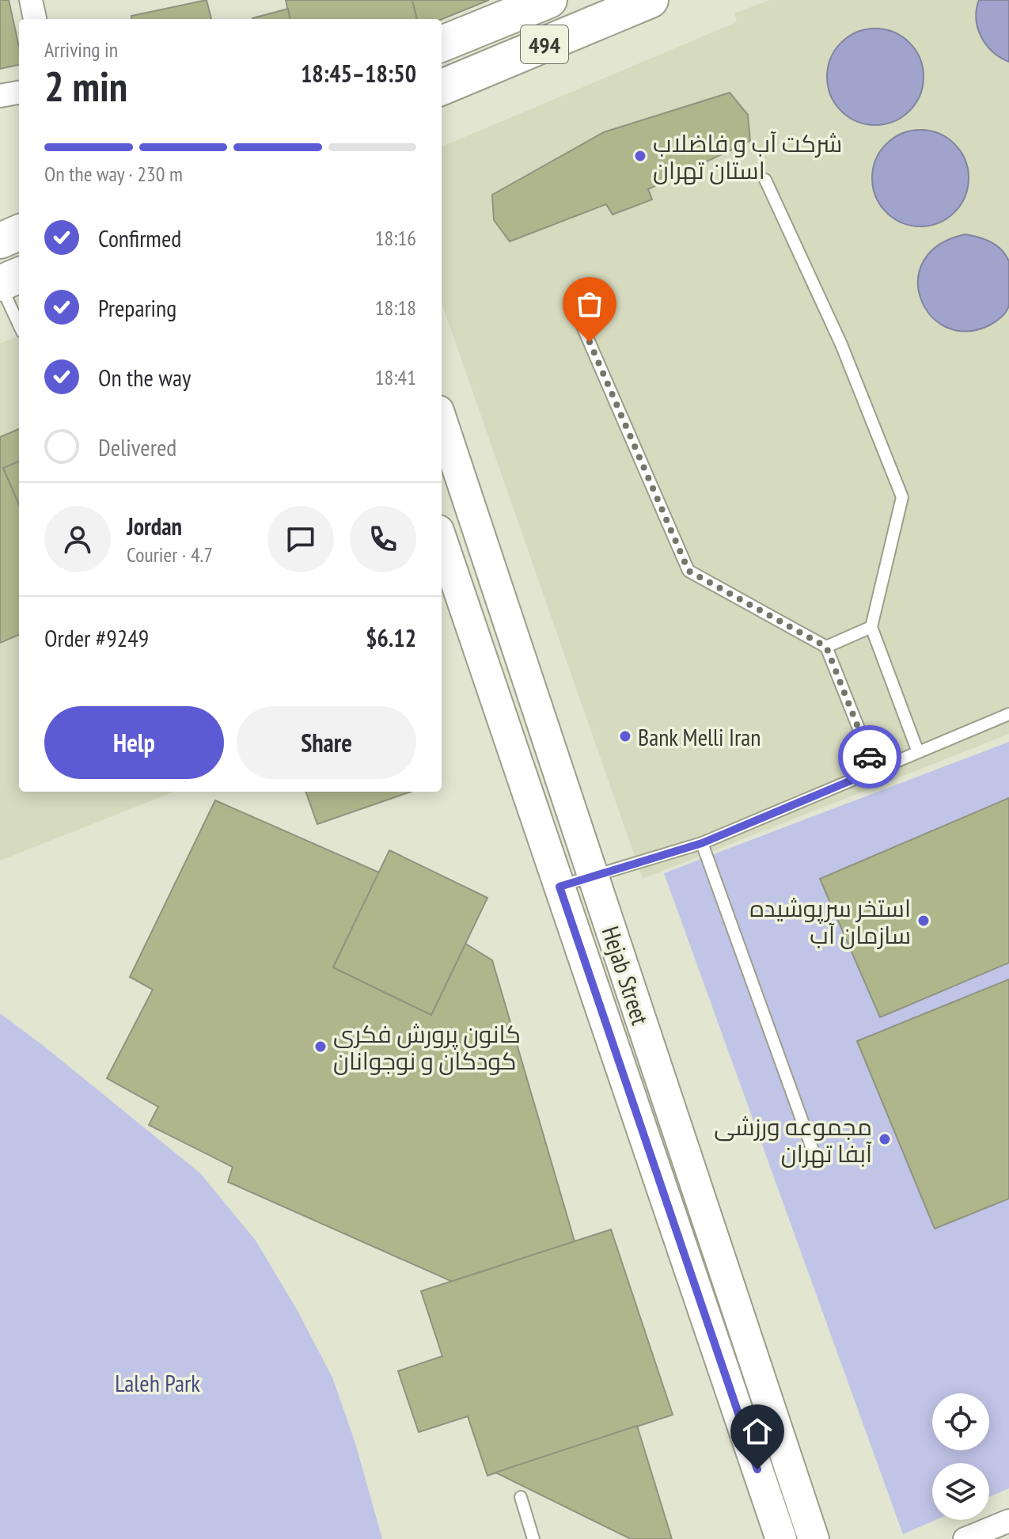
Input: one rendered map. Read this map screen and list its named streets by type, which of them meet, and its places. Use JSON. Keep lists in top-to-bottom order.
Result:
{
  "streets": {
    "main road": ["494", "Hejab Street"]
  },
  "parks": ["Laleh Park"],
  "places": [
    "شرکت آب و فاضلاب استان تهران",
    "Bank Melli Iran",
    "استخر سرپوشیده سازمان آب",
    "کانون پرورش فکری کودکان و نوجوانان",
    "مجموعه ورزشی آبفا تهران"
  ],
  "page": {
    "heading": ["2 min", "Arriving in", "18:45–18:50"],
    "panel": [
      "Jordan",
      "Courier · 4.7",
      "Order #9249",
      "$6.12"
    ],
    "bar": "On the way · 230 m",
    "list": [
      ["Confirmed", "18:16"],
      ["Preparing", "18:18"],
      ["On the way", "18:41"],
      "Delivered"
    ],
    "buttons": ["Help", "Share"]
  }
}
